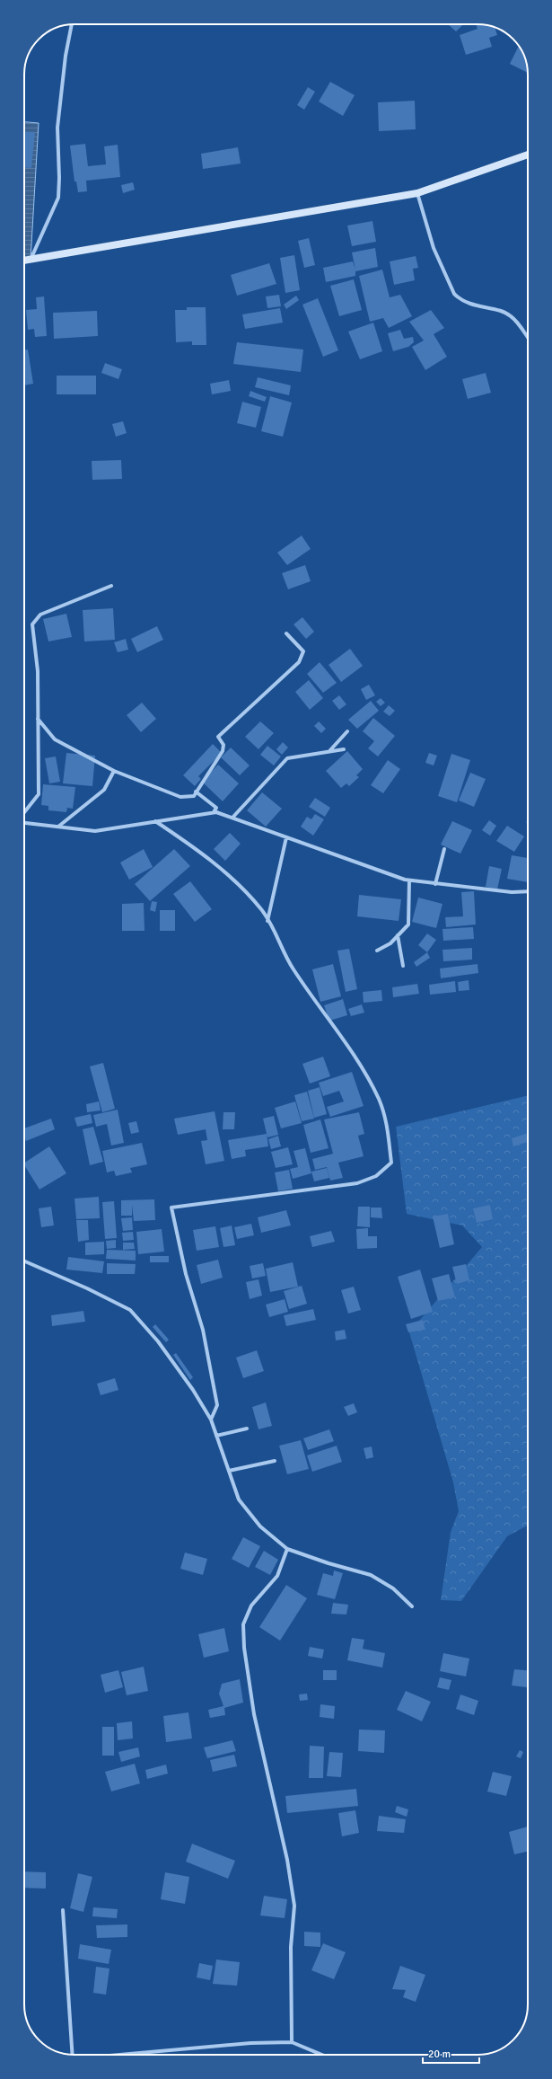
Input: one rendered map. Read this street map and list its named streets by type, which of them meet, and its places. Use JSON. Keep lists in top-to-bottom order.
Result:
{
  "scale_bar": "20 m"
}
